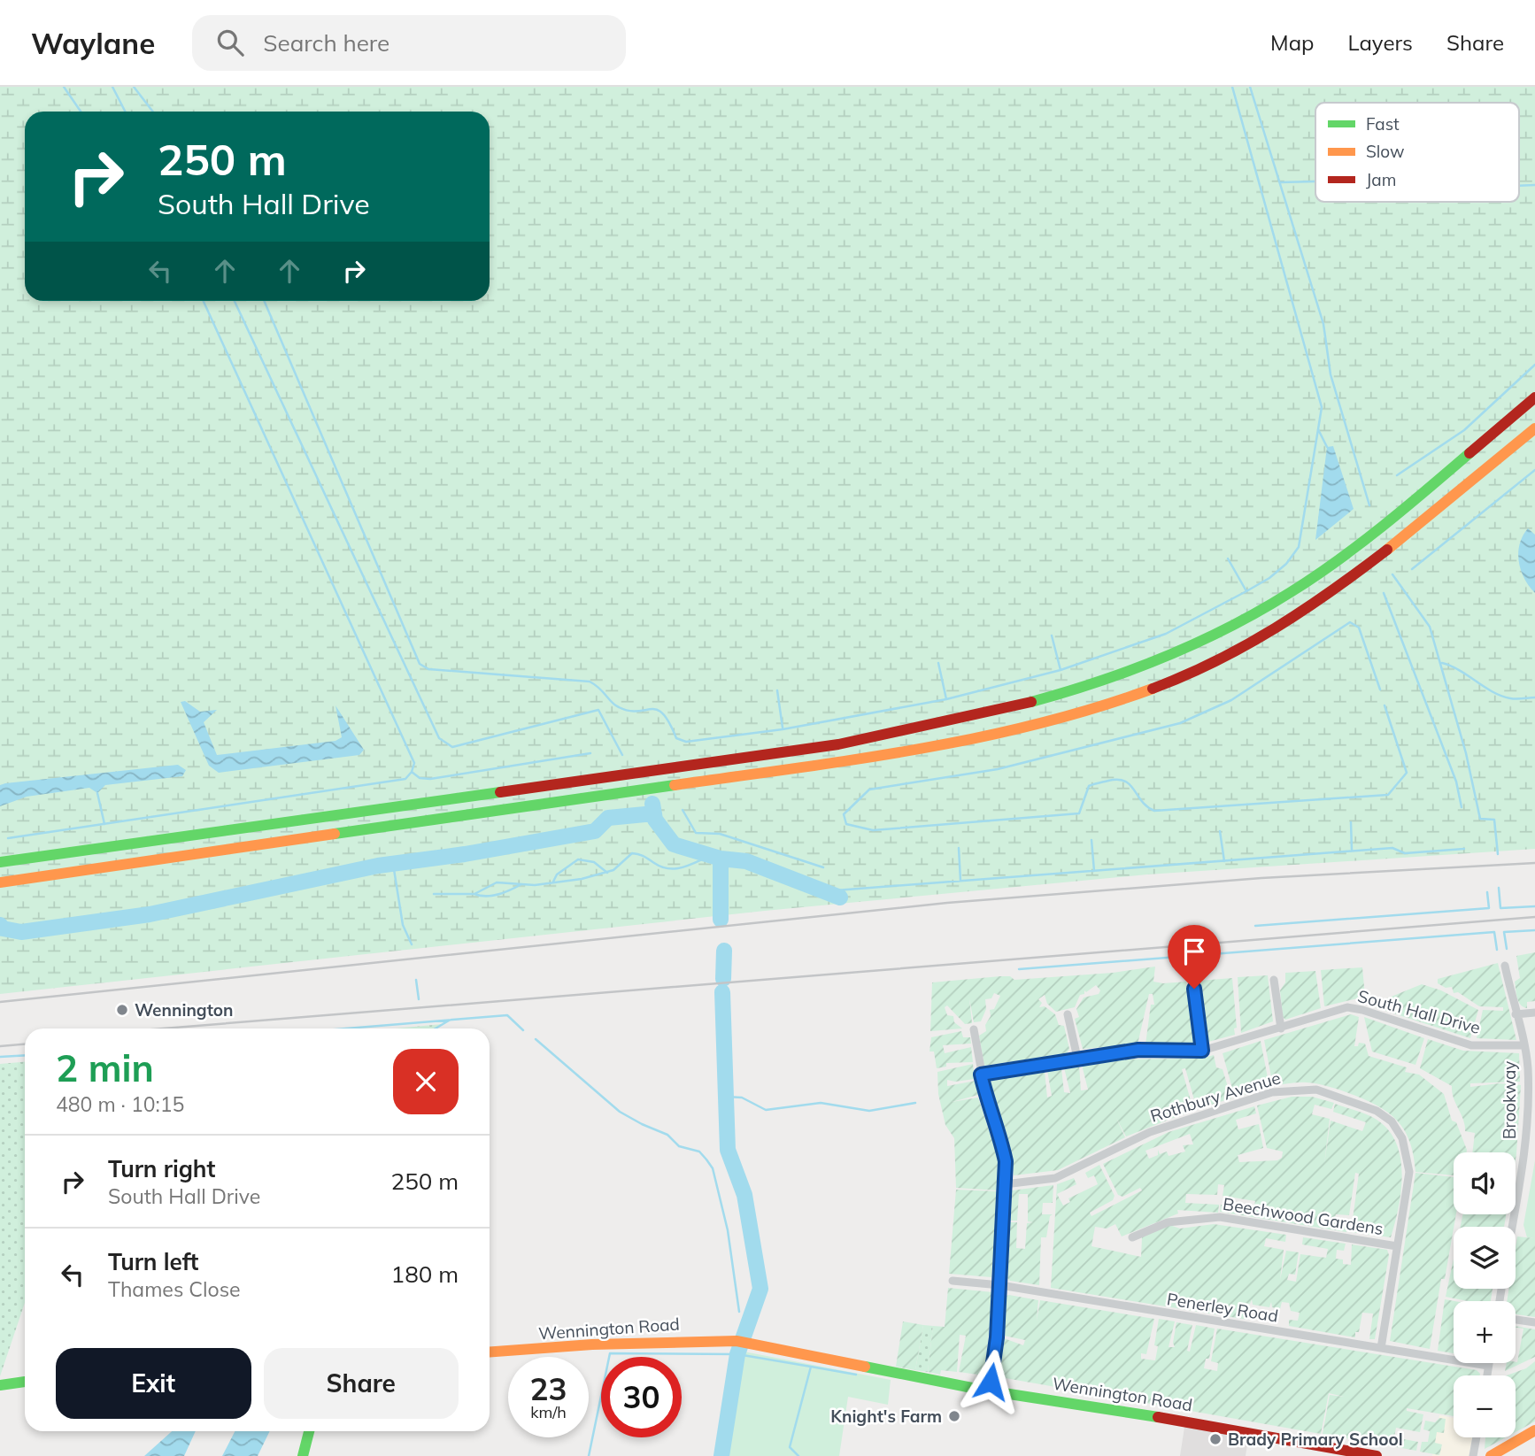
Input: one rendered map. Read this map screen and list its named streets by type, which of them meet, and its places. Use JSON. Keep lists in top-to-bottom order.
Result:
{
  "streets": {
    "main road": ["Wennington Road"],
    "street": [
      "South Hall Drive",
      "Rothbury Avenue",
      "Brookway",
      "Beechwood Gardens",
      "Penerley Road"
    ]
  },
  "crossings": [
    ["South Hall Drive", "Brookway"],
    ["Rothbury Avenue", "Beechwood Gardens"],
    ["Rothbury Avenue", "Penerley Road"]
  ],
  "places": ["Wennington", "Knight's Farm", "Brady Primary School"],
  "legend": ["Fast", "Slow", "Jam"],
  "page": {
    "header": "Waylane",
    "search": "Search here",
    "nav": ["Map", "Layers", "Share"],
    "turn": ["250 m", "South Hall Drive"],
    "heading": ["2 min", "480 m · 10:15"],
    "list": [
      {
        "name": "Turn right",
        "note": "South Hall Drive",
        "value": "250 m"
      },
      {
        "name": "Turn left",
        "note": "Thames Close",
        "value": "180 m"
      }
    ],
    "map_buttons": ["+", "−"],
    "buttons": ["Exit", "Share"],
    "speed": "23 km/h",
    "limit": "30"
  }
}
